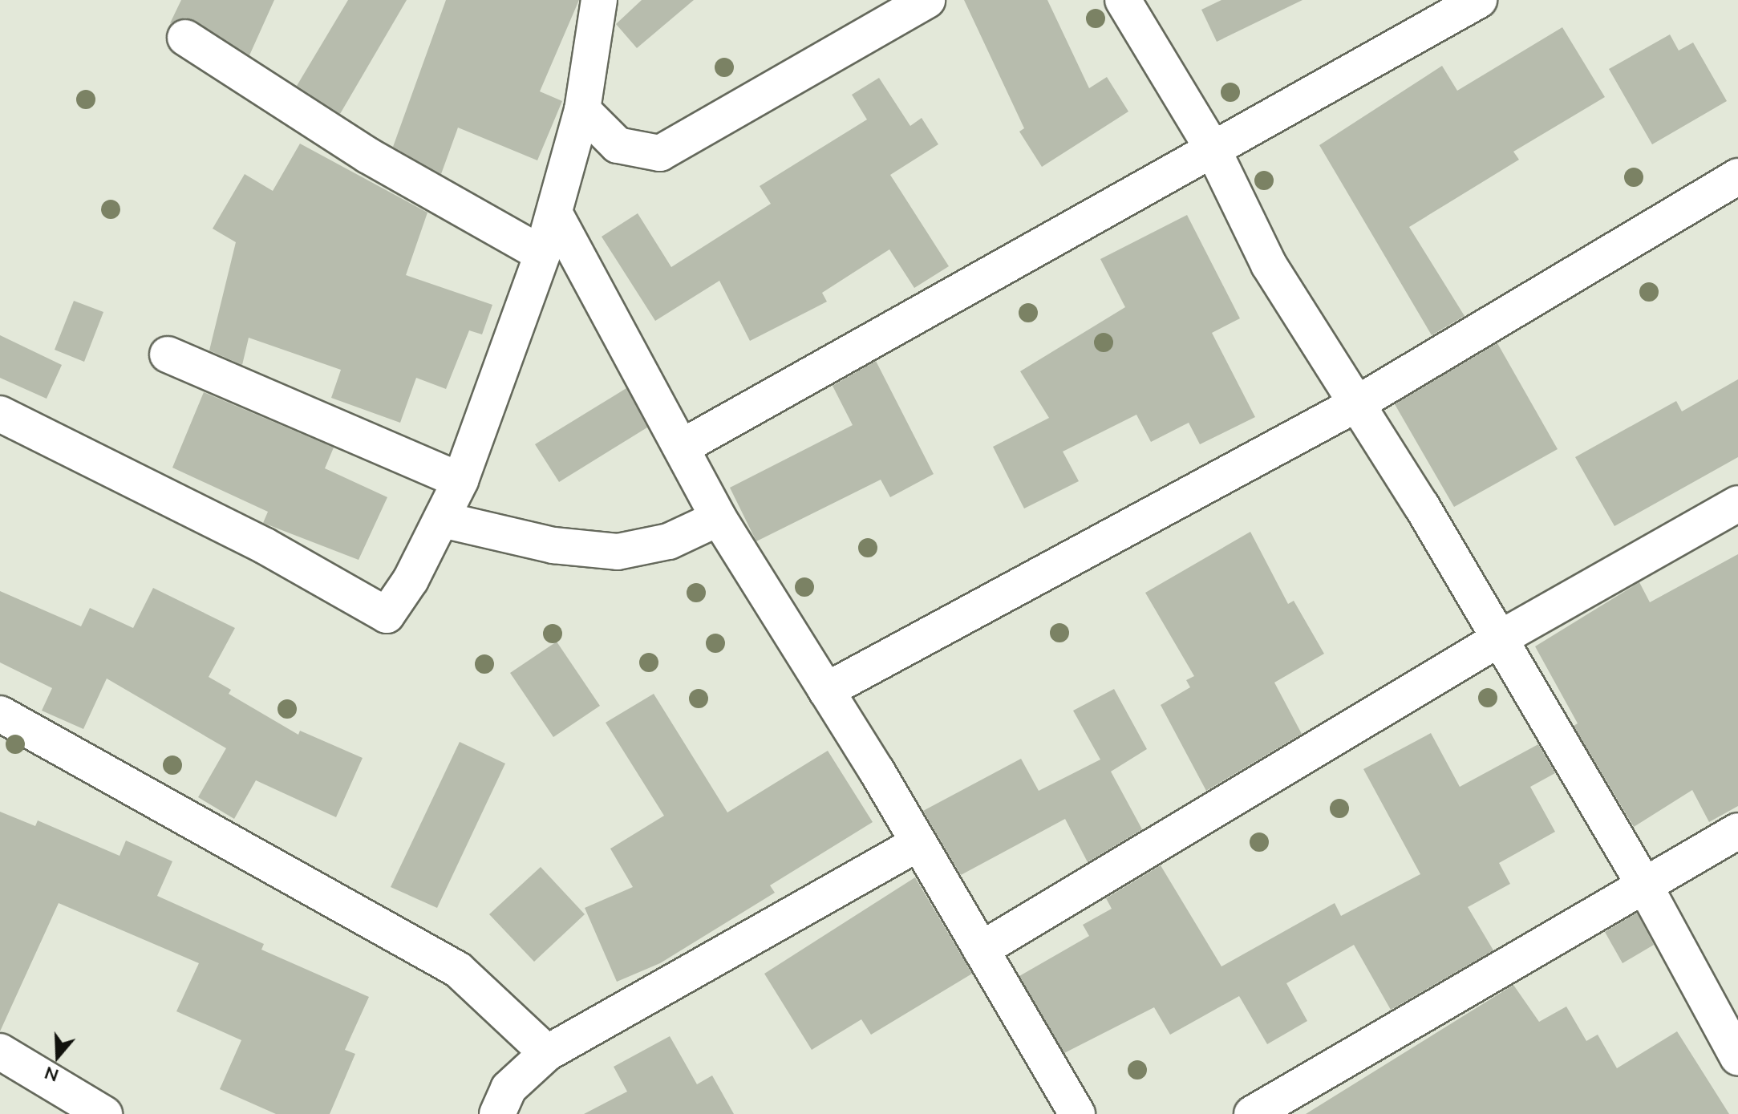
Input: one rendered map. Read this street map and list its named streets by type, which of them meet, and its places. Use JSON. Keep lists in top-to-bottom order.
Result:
{
  "north": "bottom"
}
